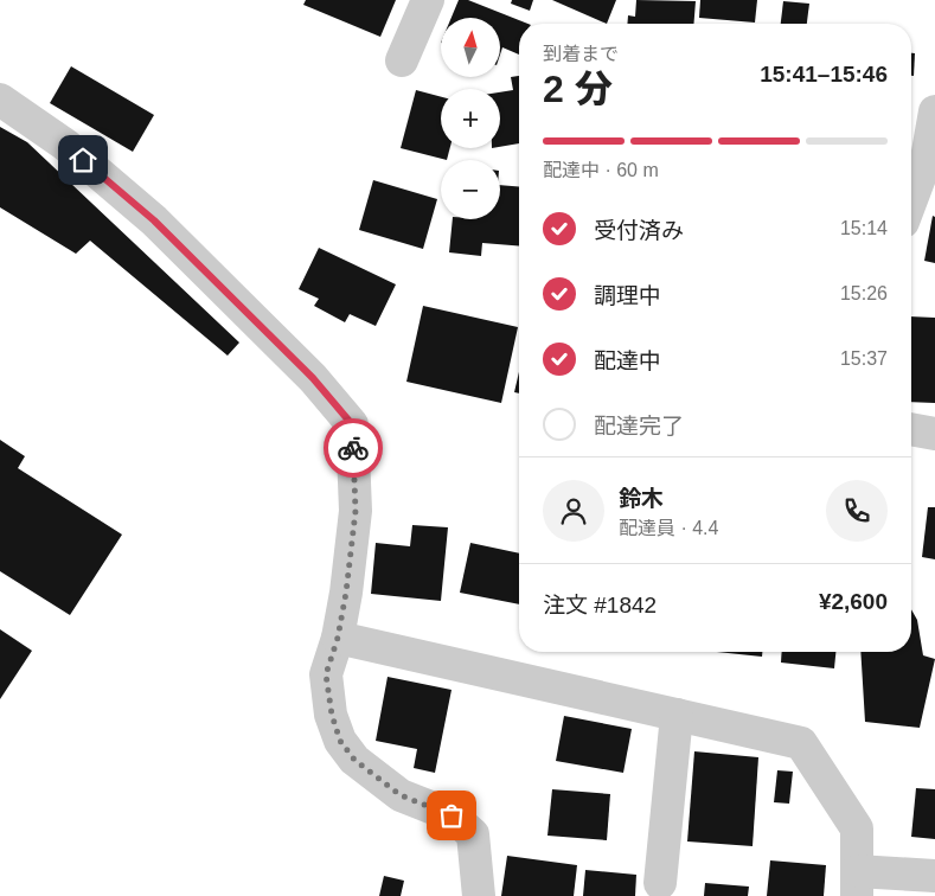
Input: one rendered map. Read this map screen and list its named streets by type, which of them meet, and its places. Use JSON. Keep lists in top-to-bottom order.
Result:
{
  "north": "top",
  "page": {
    "map_buttons": ["+", "−"],
    "heading": ["2 分", "到着まで", "15:41–15:46"],
    "panel": [
      "鈴木",
      "配達員 · 4.4",
      "注文 #1842",
      "¥2,600"
    ],
    "bar": "配達中 · 60 m",
    "list": [
      ["受付済み", "15:14"],
      ["調理中", "15:26"],
      ["配達中", "15:37"],
      "配達完了"
    ]
  }
}
